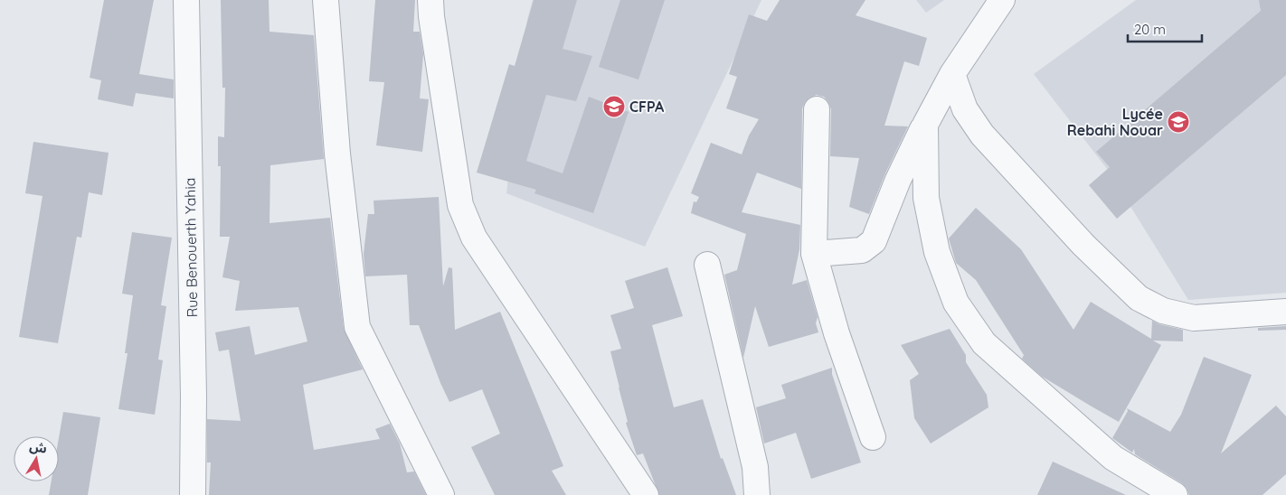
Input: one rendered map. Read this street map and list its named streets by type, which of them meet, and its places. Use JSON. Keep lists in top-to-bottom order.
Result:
{
  "streets": {
    "street": ["Rue Benouerth Yahia"]
  },
  "places": {
    "school or university": ["CFPA", "Lycée Rebahi Nouar"]
  },
  "scale_bar": "20 m",
  "north": "top"
}
